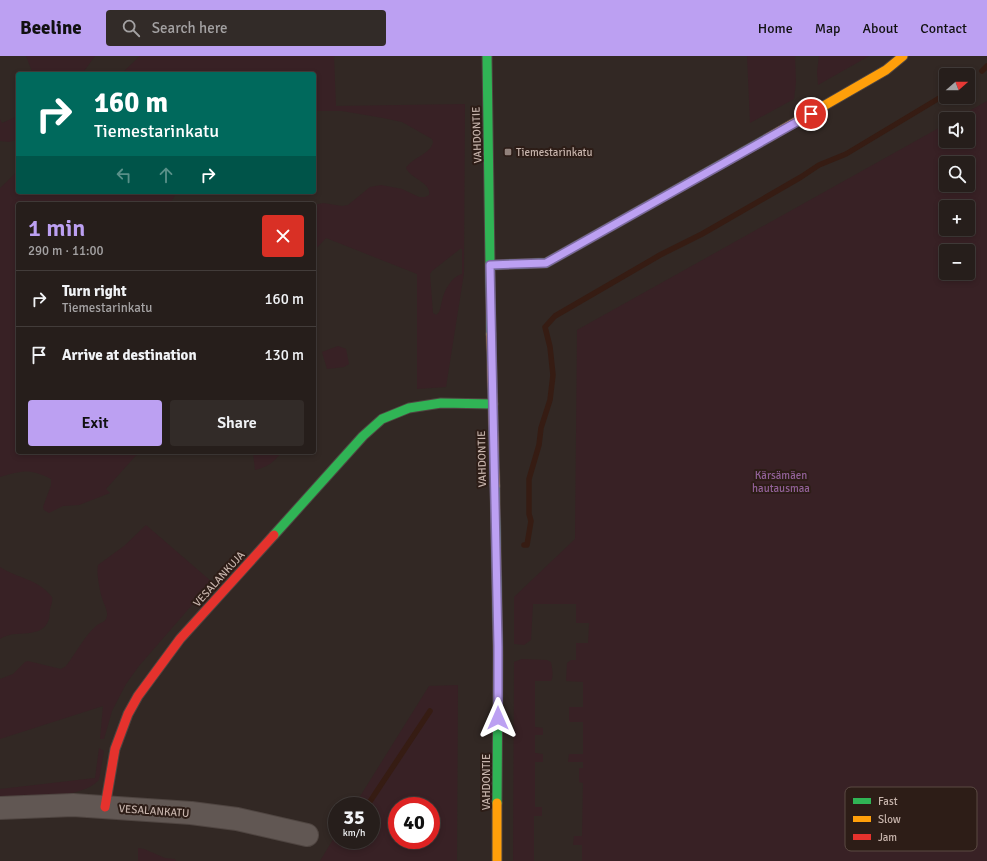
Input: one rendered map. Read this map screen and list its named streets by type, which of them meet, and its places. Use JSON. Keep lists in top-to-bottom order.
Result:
{
  "streets": {
    "street": ["VAHDONTIE", "VESALANKUJA", "VESALANKATU"]
  },
  "crossings": [
    ["VAHDONTIE", "VESALANKUJA"],
    ["VESALANKUJA", "VESALANKATU"]
  ],
  "parks": ["Kärsämäen hautausmaa"],
  "places": {
    "transit": ["Tiemestarinkatu"]
  },
  "legend": ["Fast", "Slow", "Jam"],
  "north": "right",
  "page": {
    "header": "Beeline",
    "search": "Search here",
    "nav": [
      "Home",
      "Map",
      "About",
      "Contact"
    ],
    "map_buttons": ["+", "−"],
    "turn": ["160 m", "Tiemestarinkatu"],
    "heading": ["1 min", "290 m · 11:00"],
    "list": [
      {
        "name": "Turn right",
        "note": "Tiemestarinkatu",
        "value": "160 m"
      },
      {
        "name": "Arrive at destination",
        "value": "130 m"
      }
    ],
    "buttons": ["Exit", "Share"],
    "speed": "35 km/h",
    "limit": "40"
  }
}
